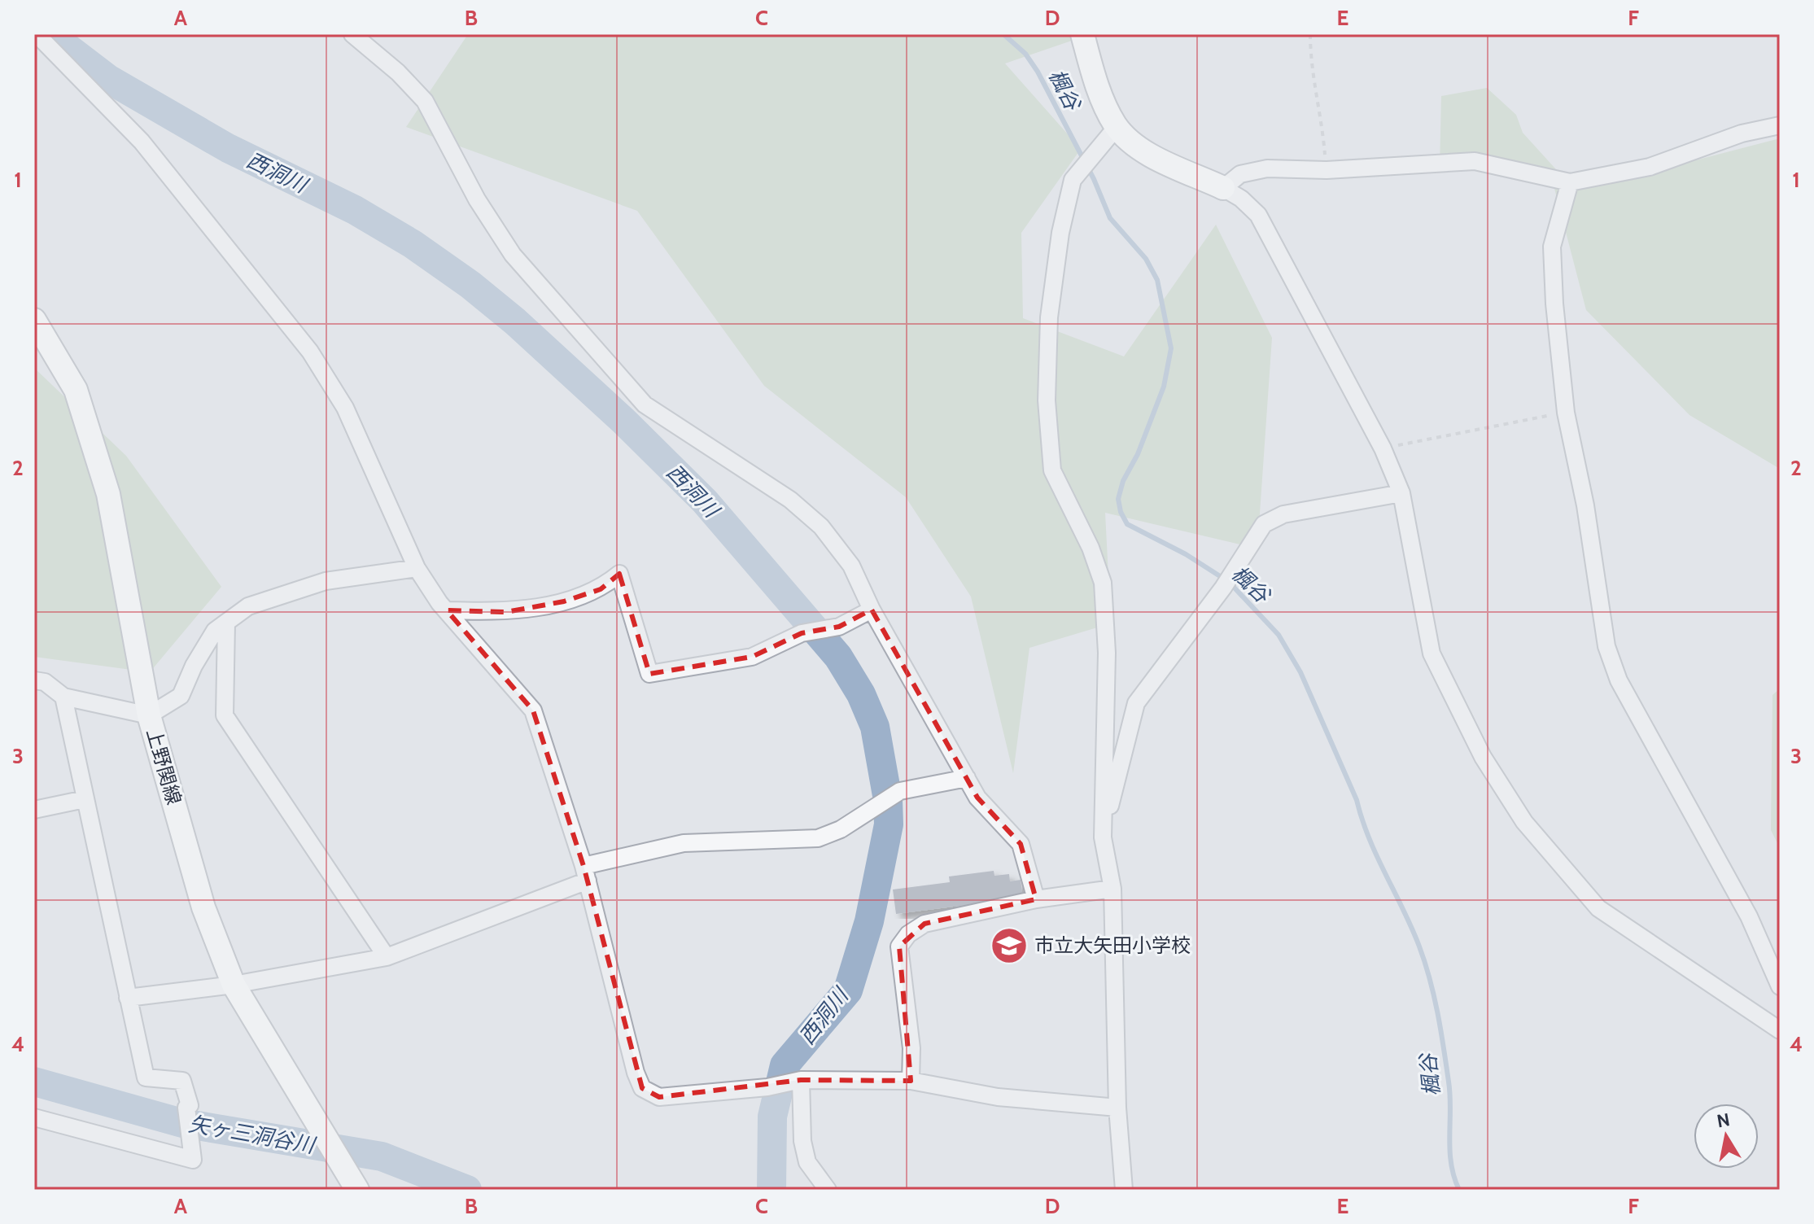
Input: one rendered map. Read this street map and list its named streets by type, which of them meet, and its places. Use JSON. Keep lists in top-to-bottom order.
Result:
{
  "streets": {
    "main road": ["上野関線"]
  },
  "water": ["楓谷", "西洞川", "矢ヶ三洞谷川"],
  "places": {
    "school or university": ["市立大矢田小学校"]
  },
  "north": "top",
  "grid": {
    "columns": [
      "A",
      "B",
      "C",
      "D",
      "E",
      "F"
    ],
    "rows": [
      "1",
      "2",
      "3",
      "4"
    ]
  }
}
